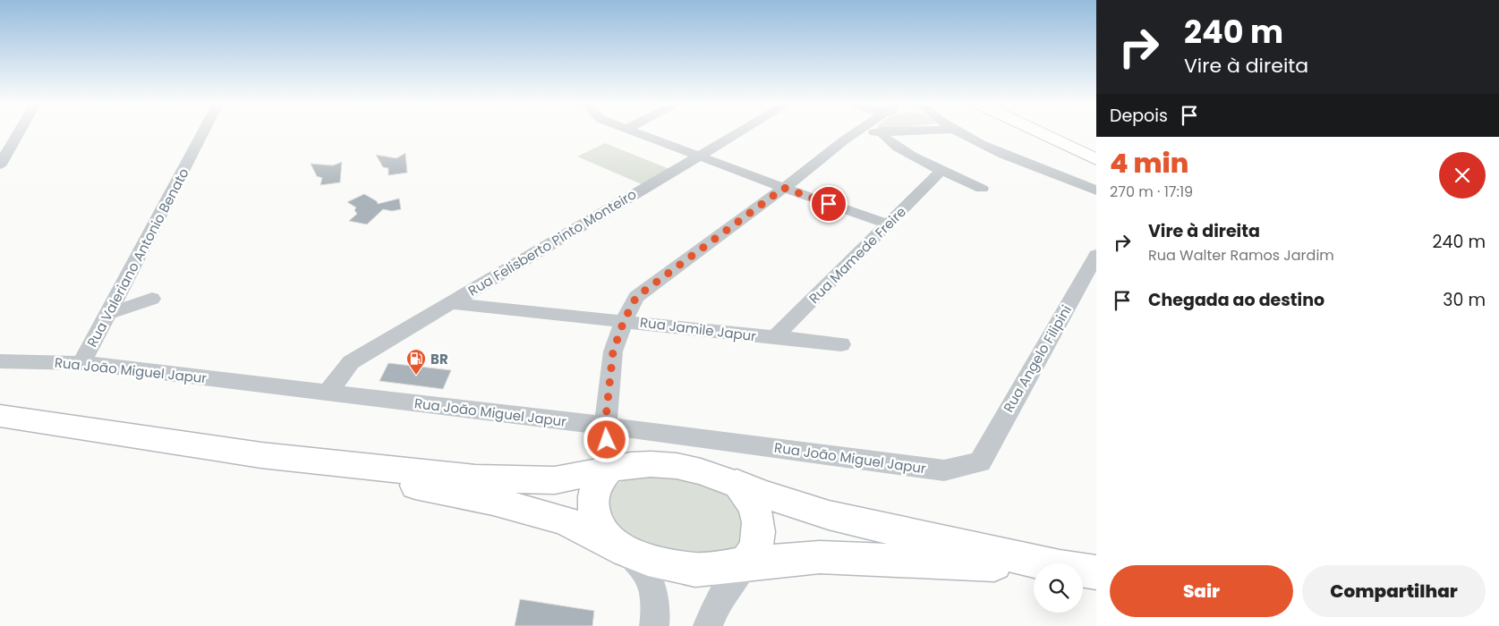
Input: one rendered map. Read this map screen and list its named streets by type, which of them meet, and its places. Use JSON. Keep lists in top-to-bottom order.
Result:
{
  "streets": {
    "street": [
      "Rua Felisberto Pinto Monteiro",
      "Rua Mamede Freire",
      "Rua Valeriano Antonio Benato",
      "Rua Jamile Japur",
      "Rua Angelo Filipini",
      "Rua João Miguel Japur"
    ]
  },
  "crossings": [
    ["Rua Felisberto Pinto Monteiro", "Rua Jamile Japur"],
    ["Rua Felisberto Pinto Monteiro", "Rua João Miguel Japur"],
    ["Rua Mamede Freire", "Rua Jamile Japur"],
    ["Rua Valeriano Antonio Benato", "Rua João Miguel Japur"],
    ["Rua Angelo Filipini", "Rua João Miguel Japur"]
  ],
  "places": {
    "fuel station": ["BR"]
  },
  "page": {
    "turn": ["240 m", "Vire à direita"],
    "then": "Depois",
    "heading": ["4 min", "270 m · 17:19"],
    "list": [
      {
        "name": "Vire à direita",
        "note": "Rua Walter Ramos Jardim",
        "value": "240 m"
      },
      {
        "name": "Chegada ao destino",
        "value": "30 m"
      }
    ],
    "buttons": ["Sair", "Compartilhar"]
  }
}
